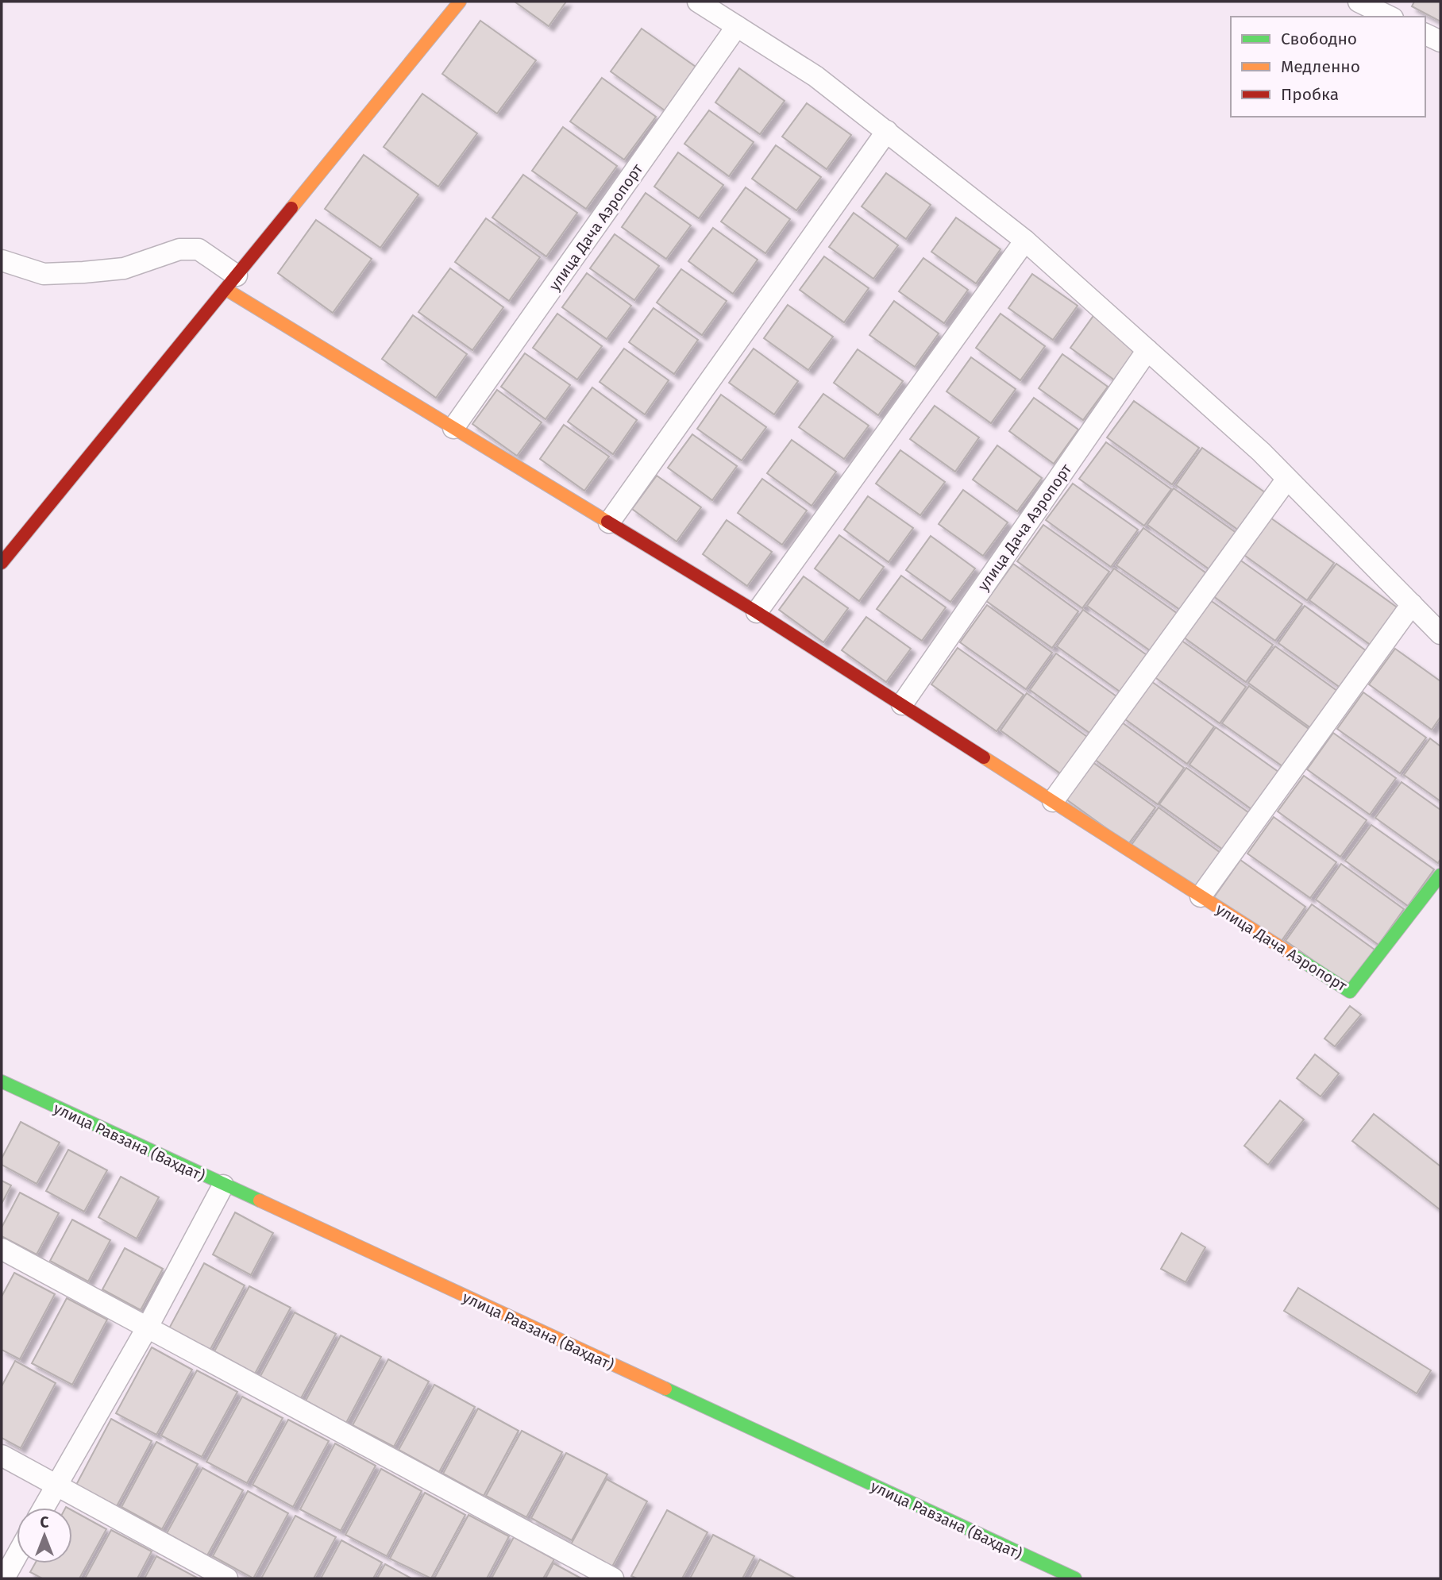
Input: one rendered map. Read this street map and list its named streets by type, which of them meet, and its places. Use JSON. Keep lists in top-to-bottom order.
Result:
{
  "streets": {
    "street": ["улица Дача Аэропорт", "улица Равзана (Вахдат)"]
  },
  "legend": ["Свободно", "Медленно", "Пробка"],
  "north": "top"
}
